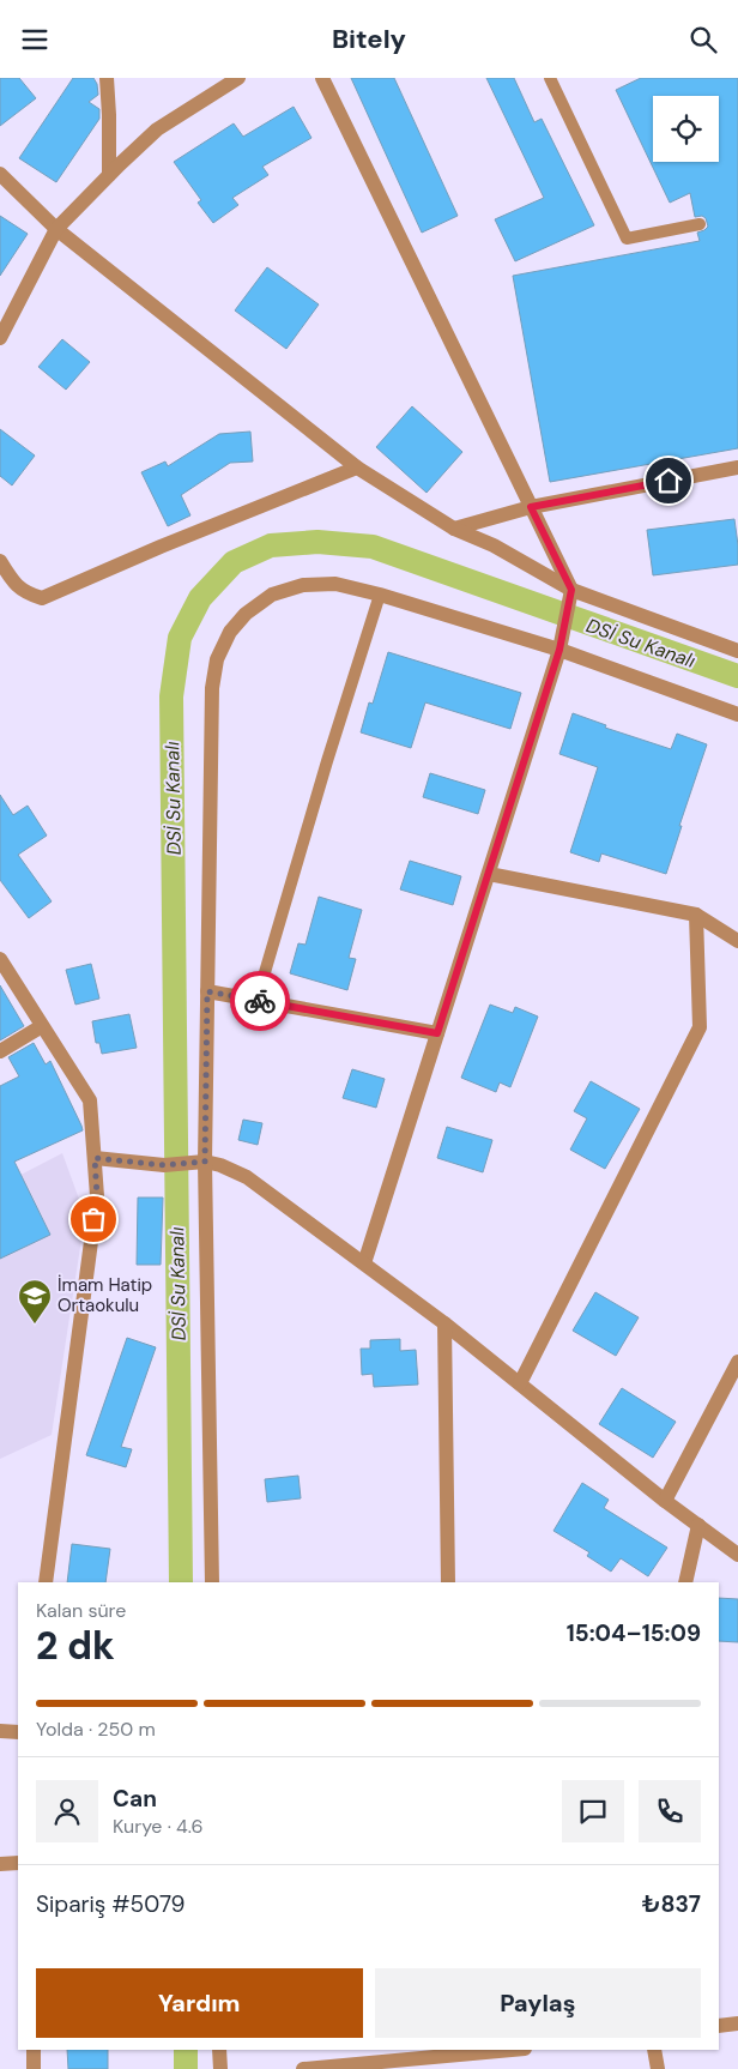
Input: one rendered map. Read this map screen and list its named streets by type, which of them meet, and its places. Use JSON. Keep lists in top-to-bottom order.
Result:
{
  "water": ["DSİ Su Kanalı"],
  "places": {
    "school or university": ["İmam Hatip Ortaokulu"]
  },
  "page": {
    "header": "Bitely",
    "heading": ["2 dk", "Kalan süre", "15:04–15:09"],
    "panel": [
      "Can",
      "Kurye · 4.6",
      "Sipariş #5079",
      "₺837"
    ],
    "bar": "Yolda · 250 m",
    "buttons": ["Yardım", "Paylaş"]
  }
}
